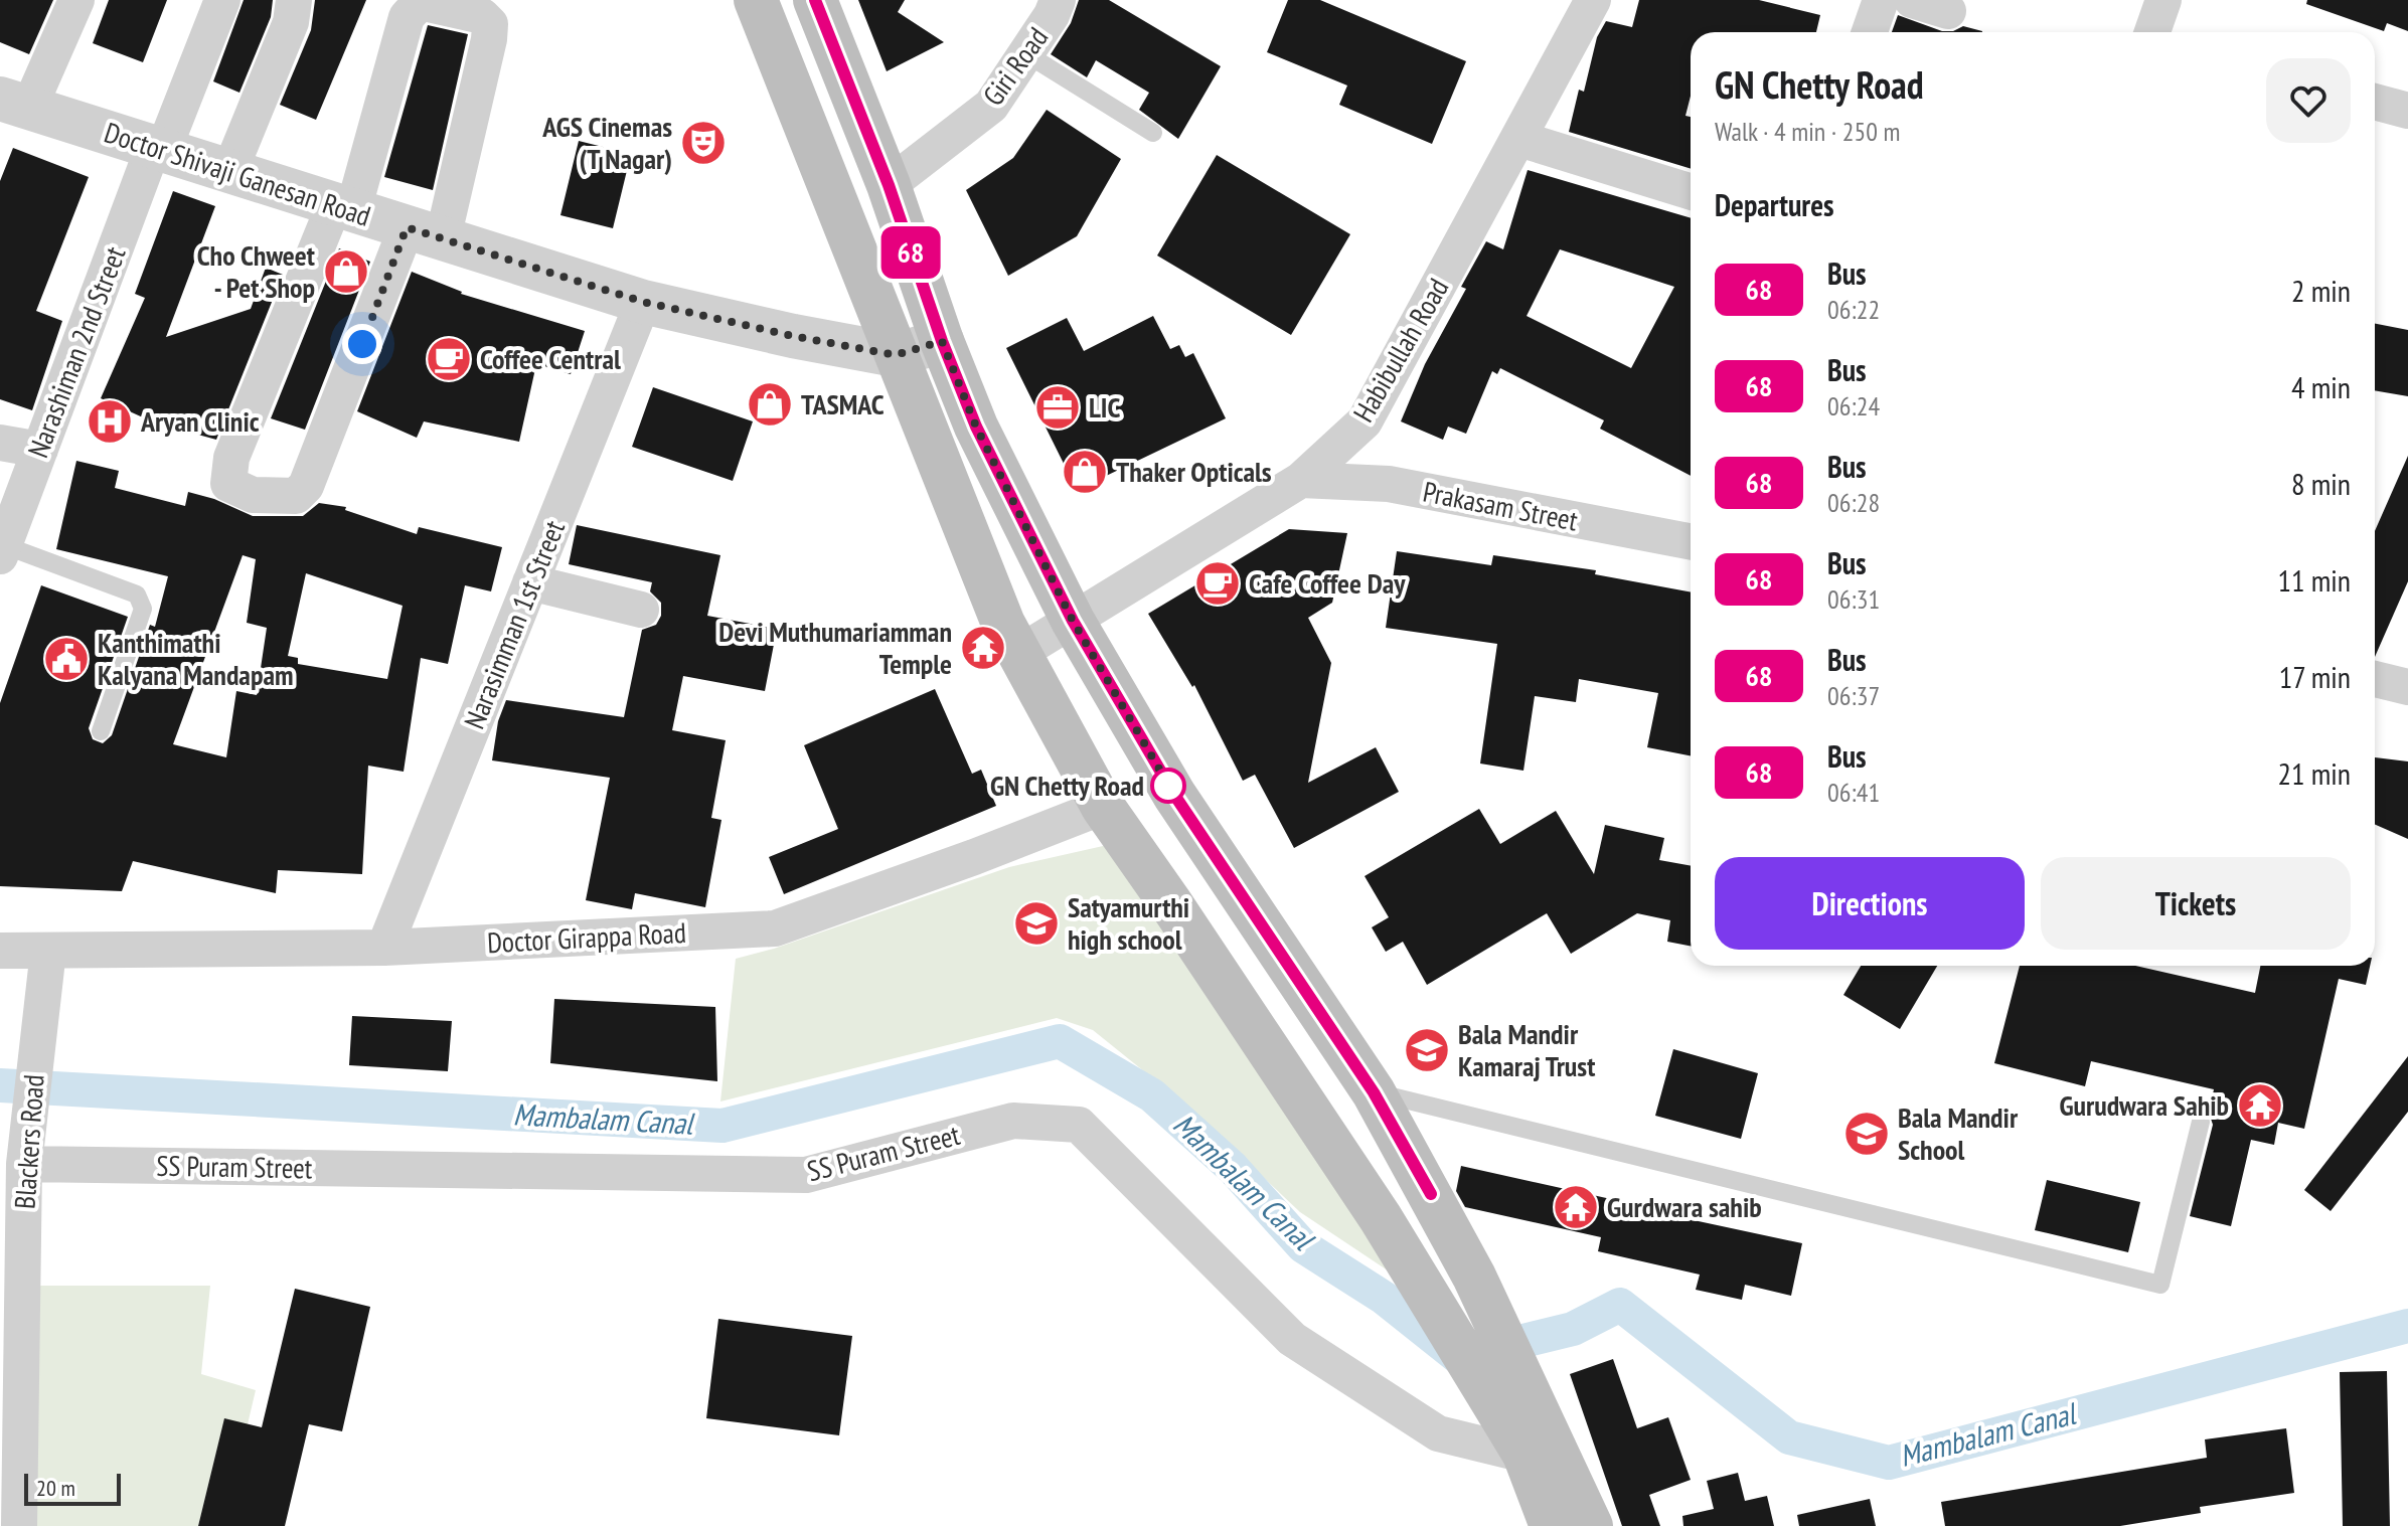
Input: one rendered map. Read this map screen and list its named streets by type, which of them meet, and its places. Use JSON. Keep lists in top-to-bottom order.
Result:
{
  "streets": {
    "street": [
      "Giri Road",
      "Doctor Shivaji Ganesan Road",
      "Habibullah Road",
      "Narashiman 2nd Street",
      "Prakasam Street",
      "Narasimman 1st Street",
      "Doctor Girappa Road",
      "Blackers Road",
      "SS Puram Street"
    ]
  },
  "crossings": [
    ["Doctor Shivaji Ganesan Road", "Narashiman 2nd Street"],
    ["Doctor Shivaji Ganesan Road", "Narasimman 1st Street"],
    ["Habibullah Road", "Prakasam Street"],
    ["Narasimman 1st Street", "Doctor Girappa Road"],
    ["Doctor Girappa Road", "Blackers Road"],
    ["Blackers Road", "SS Puram Street"]
  ],
  "water": ["Mambalam Canal"],
  "places": {
    "theatre": ["AGS Cinemas (T Nagar)"],
    "shop": ["Cho Chweet - Pet Shop", "TASMAC", "Thaker Opticals"],
    "cafe": ["Coffee Central", "Cafe Coffee Day"],
    "office": ["LIC"],
    "hospital": ["Aryan Clinic"],
    "temple": ["Devi Muthumariamman Temple", "Gurudwara Sahib", "Gurdwara sahib"],
    "public building": ["Kanthimathi Kalyana Mandapam"],
    "other": ["GN Chetty Road"],
    "school or university": ["Satyamurthi high school", "Bala Mandir Kamaraj Trust", "Bala Mandir School"]
  },
  "lines": ["bus line 68"],
  "scale_bar": "20 m",
  "page": {
    "on_map": "68",
    "heading": [
      ["GN Chetty Road", "Walk · 4 min · 250 m"],
      "Departures"
    ],
    "list": [
      {
        "mark": "68",
        "name": "Bus",
        "note": "06:22",
        "value": "2 min"
      },
      {
        "mark": "68",
        "name": "Bus",
        "note": "06:24",
        "value": "4 min"
      },
      {
        "mark": "68",
        "name": "Bus",
        "note": "06:28",
        "value": "8 min"
      },
      {
        "mark": "68",
        "name": "Bus",
        "note": "06:31",
        "value": "11 min"
      },
      {
        "mark": "68",
        "name": "Bus",
        "note": "06:37",
        "value": "17 min"
      },
      {
        "mark": "68",
        "name": "Bus",
        "note": "06:41",
        "value": "21 min"
      }
    ],
    "buttons": ["Directions", "Tickets"],
    "scale": "20 m"
  }
}
